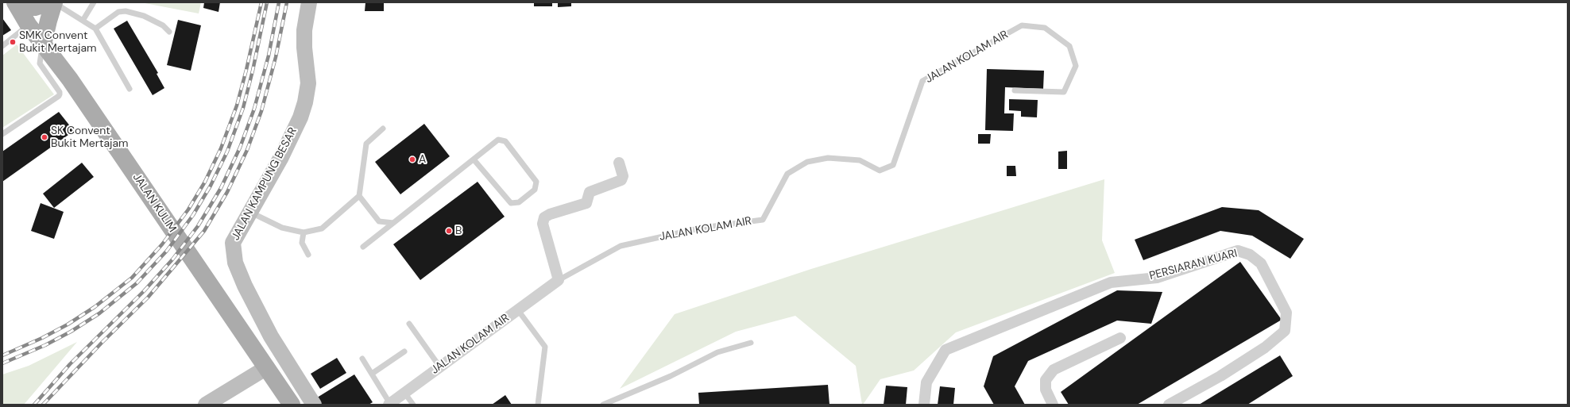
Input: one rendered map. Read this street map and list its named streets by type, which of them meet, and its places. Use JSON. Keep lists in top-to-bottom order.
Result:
{
  "streets": {
    "main road": ["JALAN KULIM"],
    "street": ["JALAN KOLAM AIR", "JALAN KAMPUNG BESAR", "PERSIARAN KUARI"]
  },
  "places": [
    "SMK Convent Bukit Mertajam",
    "SK Convent Bukit Mertajam",
    "A",
    "B"
  ]
}
